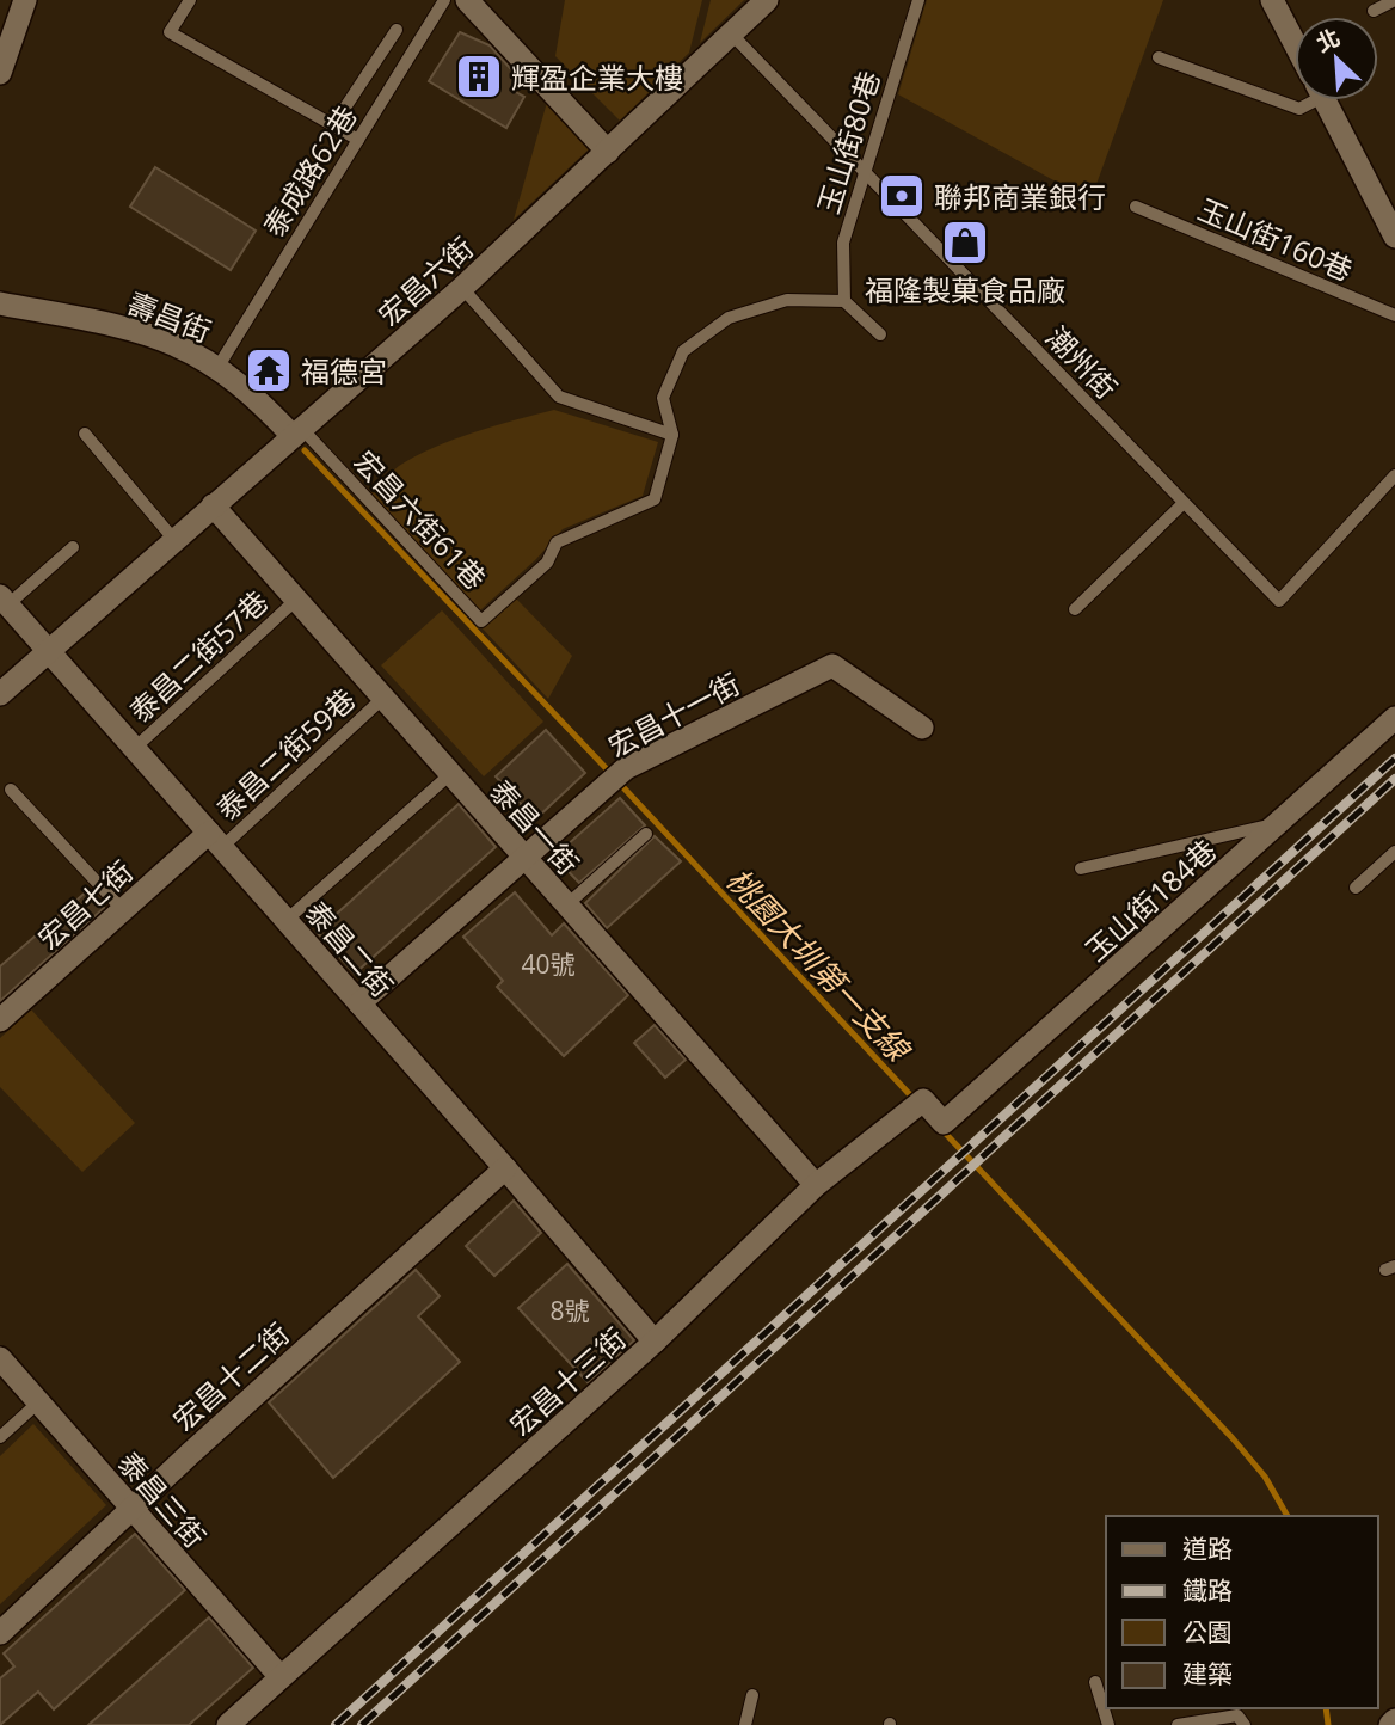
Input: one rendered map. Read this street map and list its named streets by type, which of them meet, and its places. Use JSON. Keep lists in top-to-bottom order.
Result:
{
  "streets": {
    "street": [
      "宏昌六街",
      "壽昌街",
      "宏昌十一街",
      "泰昌一街",
      "玉山街184巷",
      "宏昌七街",
      "泰昌二街",
      "宏昌十二街",
      "宏昌十三街",
      "泰昌三街"
    ],
    "lane": [
      "玉山街80巷",
      "泰成路62巷",
      "玉山街160巷",
      "潮州街",
      "宏昌六街61巷",
      "泰昌二街57巷",
      "泰昌二街59巷"
    ]
  },
  "crossings": [
    ["玉山街80巷", "潮州街"],
    ["泰成路62巷", "壽昌街"],
    ["宏昌六街", "壽昌街"],
    ["宏昌六街", "潮州街"],
    ["宏昌六街", "宏昌六街61巷"],
    ["宏昌六街", "泰昌一街"],
    ["宏昌六街", "泰昌二街"],
    ["壽昌街", "宏昌六街61巷"],
    ["泰昌二街57巷", "泰昌一街"],
    ["泰昌二街57巷", "泰昌二街"],
    ["宏昌十一街", "泰昌一街"],
    ["宏昌十一街", "泰昌二街"],
    ["泰昌二街59巷", "泰昌一街"],
    ["泰昌二街59巷", "宏昌七街"],
    ["泰昌二街59巷", "泰昌二街"],
    ["泰昌一街", "宏昌十三街"],
    ["玉山街184巷", "宏昌十三街"],
    ["宏昌七街", "泰昌二街"],
    ["泰昌二街", "宏昌十二街"],
    ["泰昌二街", "宏昌十三街"],
    ["宏昌十二街", "泰昌三街"],
    ["宏昌十三街", "泰昌三街"]
  ],
  "water": ["桃園大圳第一支線"],
  "places": {
    "building": ["輝盈企業大樓"],
    "bank": ["聯邦商業銀行"],
    "shop": ["福隆製菓食品廠"],
    "temple": ["福德宮"]
  },
  "house_numbers": ["40號", "8號"],
  "legend": [
    "道路",
    "鐵路",
    "公園",
    "建築"
  ],
  "north": "top left"
}
